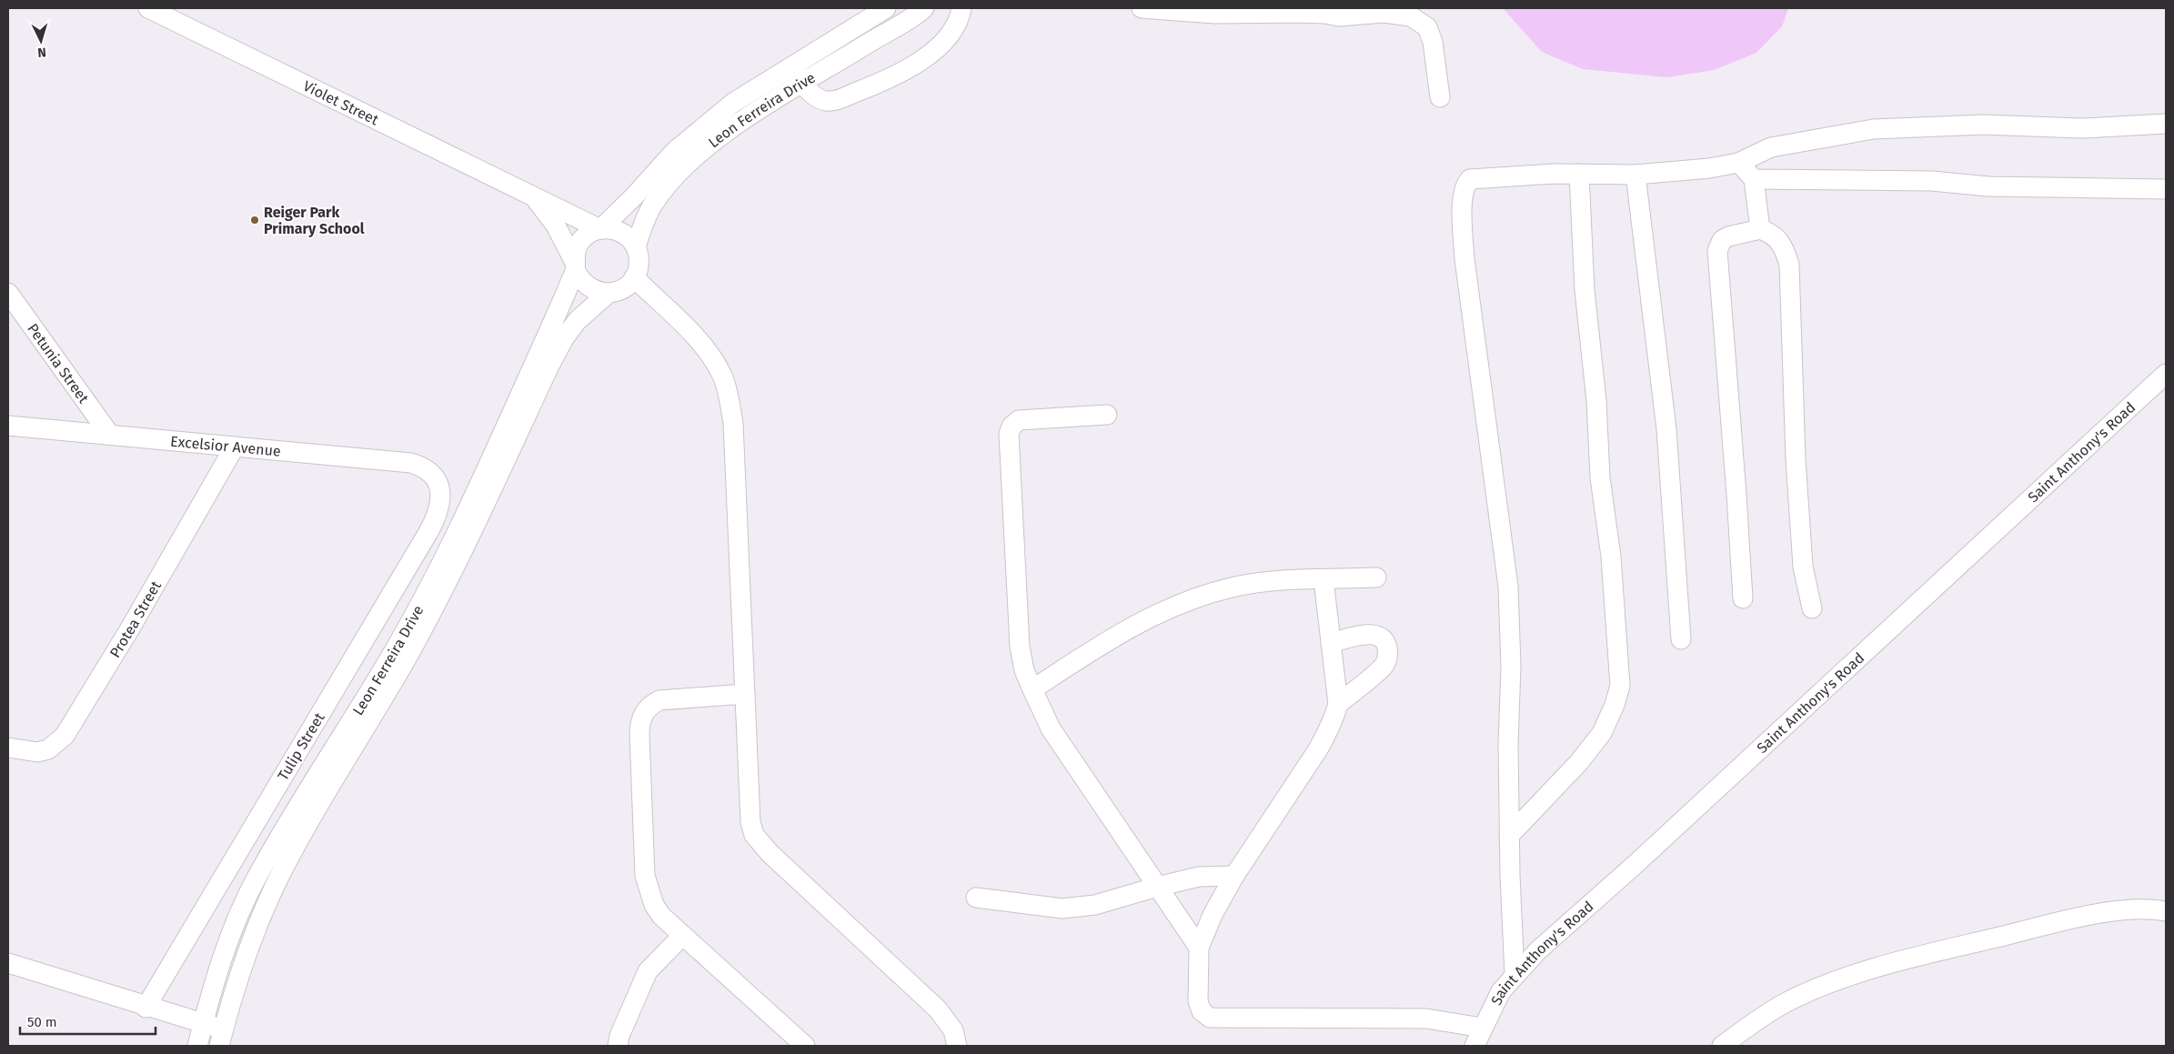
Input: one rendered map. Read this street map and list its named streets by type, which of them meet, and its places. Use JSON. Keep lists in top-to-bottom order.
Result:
{
  "streets": {
    "street": [
      "Violet Street",
      "Leon Ferreira Drive",
      "Petunia Street",
      "Excelsior Avenue",
      "Saint Anthony's Road",
      "Protea Street",
      "Tulip Street"
    ]
  },
  "crossings": [
    ["Violet Street", "Leon Ferreira Drive"],
    ["Petunia Street", "Excelsior Avenue"],
    ["Excelsior Avenue", "Protea Street"],
    ["Excelsior Avenue", "Tulip Street"]
  ],
  "places": ["Reiger Park Primary School"],
  "scale_bar": "50 m",
  "north": "bottom"
}
